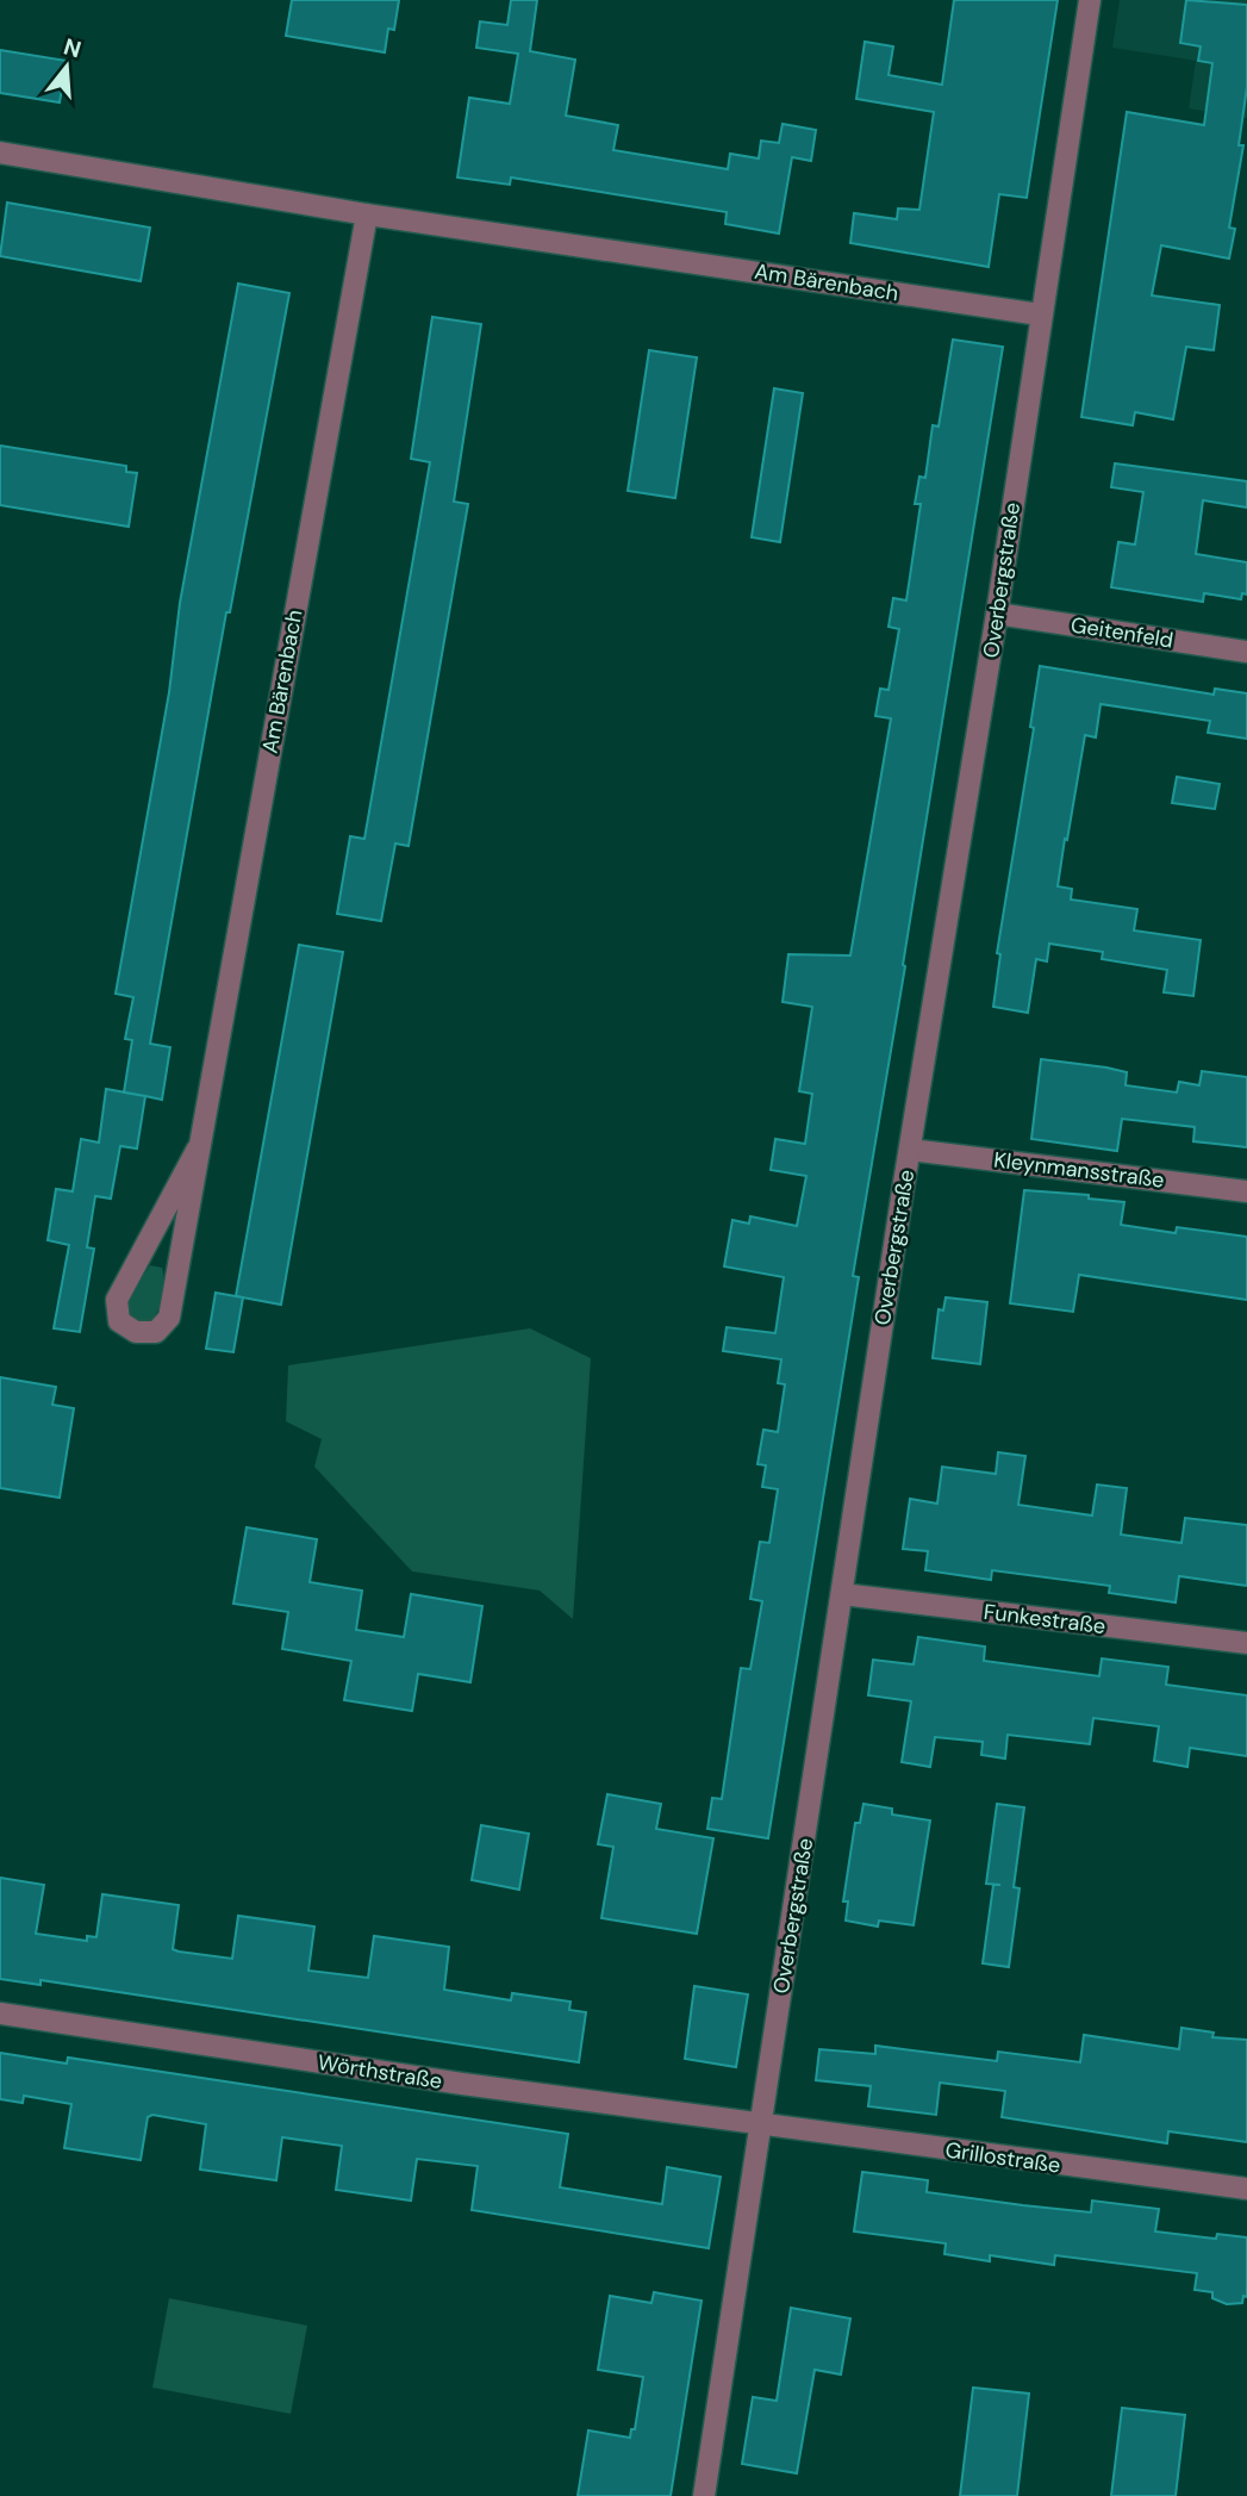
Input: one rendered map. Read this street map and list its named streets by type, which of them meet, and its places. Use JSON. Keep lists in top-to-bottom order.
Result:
{
  "streets": {
    "street": [
      "Am Bärenbach",
      "Overbergstraße",
      "Geitenfeld",
      "Kleynmansstraße",
      "Funkestraße",
      "Wörthstraße",
      "Grillostraße"
    ]
  },
  "crossings": [
    ["Am Bärenbach", "Overbergstraße"],
    ["Overbergstraße", "Geitenfeld"],
    ["Overbergstraße", "Kleynmansstraße"],
    ["Overbergstraße", "Funkestraße"],
    ["Overbergstraße", "Wörthstraße"],
    ["Overbergstraße", "Grillostraße"],
    ["Wörthstraße", "Grillostraße"]
  ],
  "north": "top"
}
